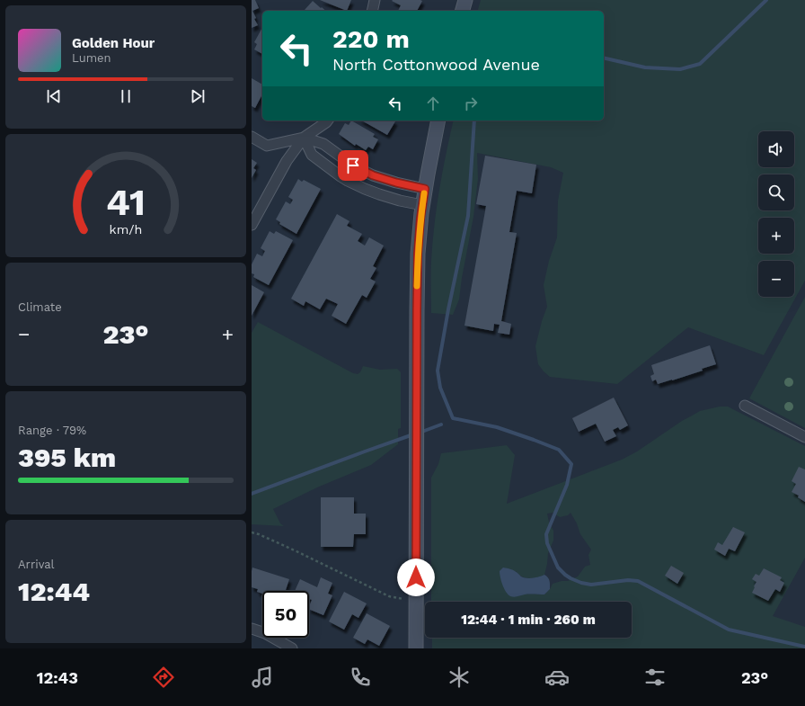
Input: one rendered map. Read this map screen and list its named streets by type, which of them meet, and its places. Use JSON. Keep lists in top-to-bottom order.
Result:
{
  "page": {
    "turn": ["220 m", "North Cottonwood Avenue"],
    "song": ["Golden Hour", "Lumen"],
    "map_buttons": ["+", "−"],
    "tile": [
      "Climate",
      ["Range · 79%", "395 km"],
      ["Arrival", "12:44"]
    ],
    "heat": ["−", "23°", "+"],
    "limit": "50",
    "trip": "12:44 · 1 min · 260 m",
    "tabs": ["12:43", "23°"],
    "gauge": ["41", "km/h"]
  }
}
